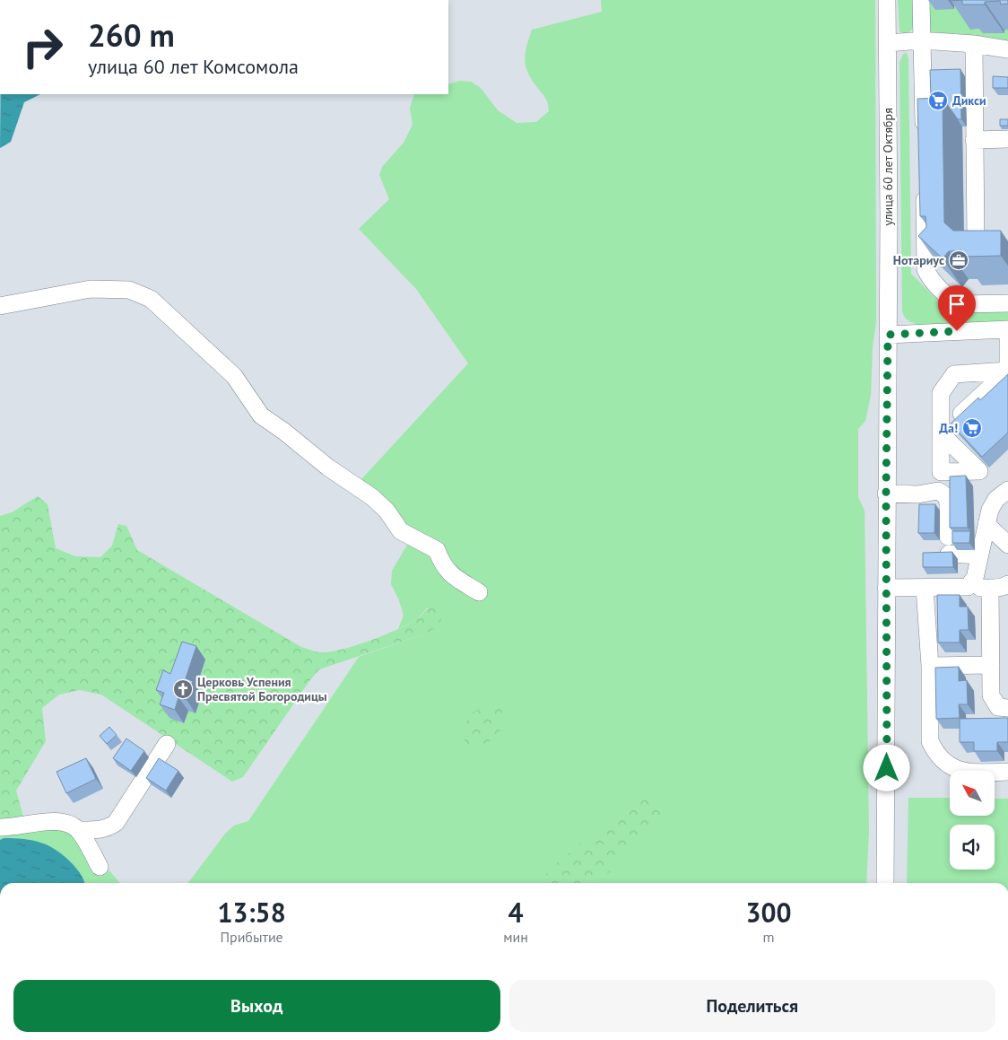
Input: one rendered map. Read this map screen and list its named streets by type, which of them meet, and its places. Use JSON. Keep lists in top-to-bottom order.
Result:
{
  "streets": {
    "street": ["улица 60 лет Октября"]
  },
  "places": {
    "supermarket": ["Дикси", "Да!"],
    "office": ["Нотариус"],
    "church": ["Церковь Успения Пресвятой Богородицы"]
  },
  "north": "top left",
  "page": {
    "turn": ["260 m", "улица 60 лет Комсомола"],
    "eta": [
      "13:58",
      "Прибытие",
      "4",
      "мин",
      "300",
      "m"
    ],
    "buttons": ["Выход", "Поделиться"]
  }
}
